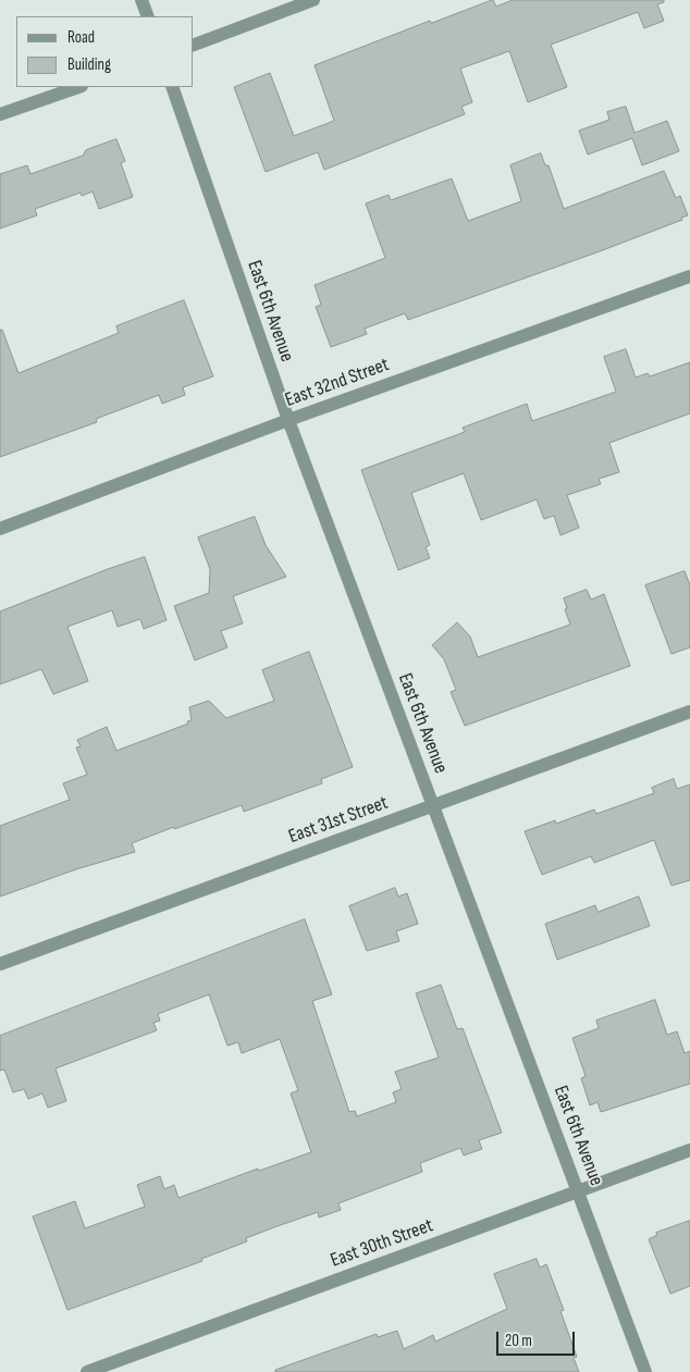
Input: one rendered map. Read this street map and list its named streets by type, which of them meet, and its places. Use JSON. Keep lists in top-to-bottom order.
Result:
{
  "streets": {
    "street": [
      "East 6th Avenue",
      "East 32nd Street",
      "East 31st Street",
      "East 30th Street"
    ]
  },
  "crossings": [
    ["East 6th Avenue", "East 32nd Street"],
    ["East 6th Avenue", "East 31st Street"],
    ["East 6th Avenue", "East 30th Street"]
  ],
  "legend": ["Road", "Building"],
  "scale_bar": "20 m"
}
